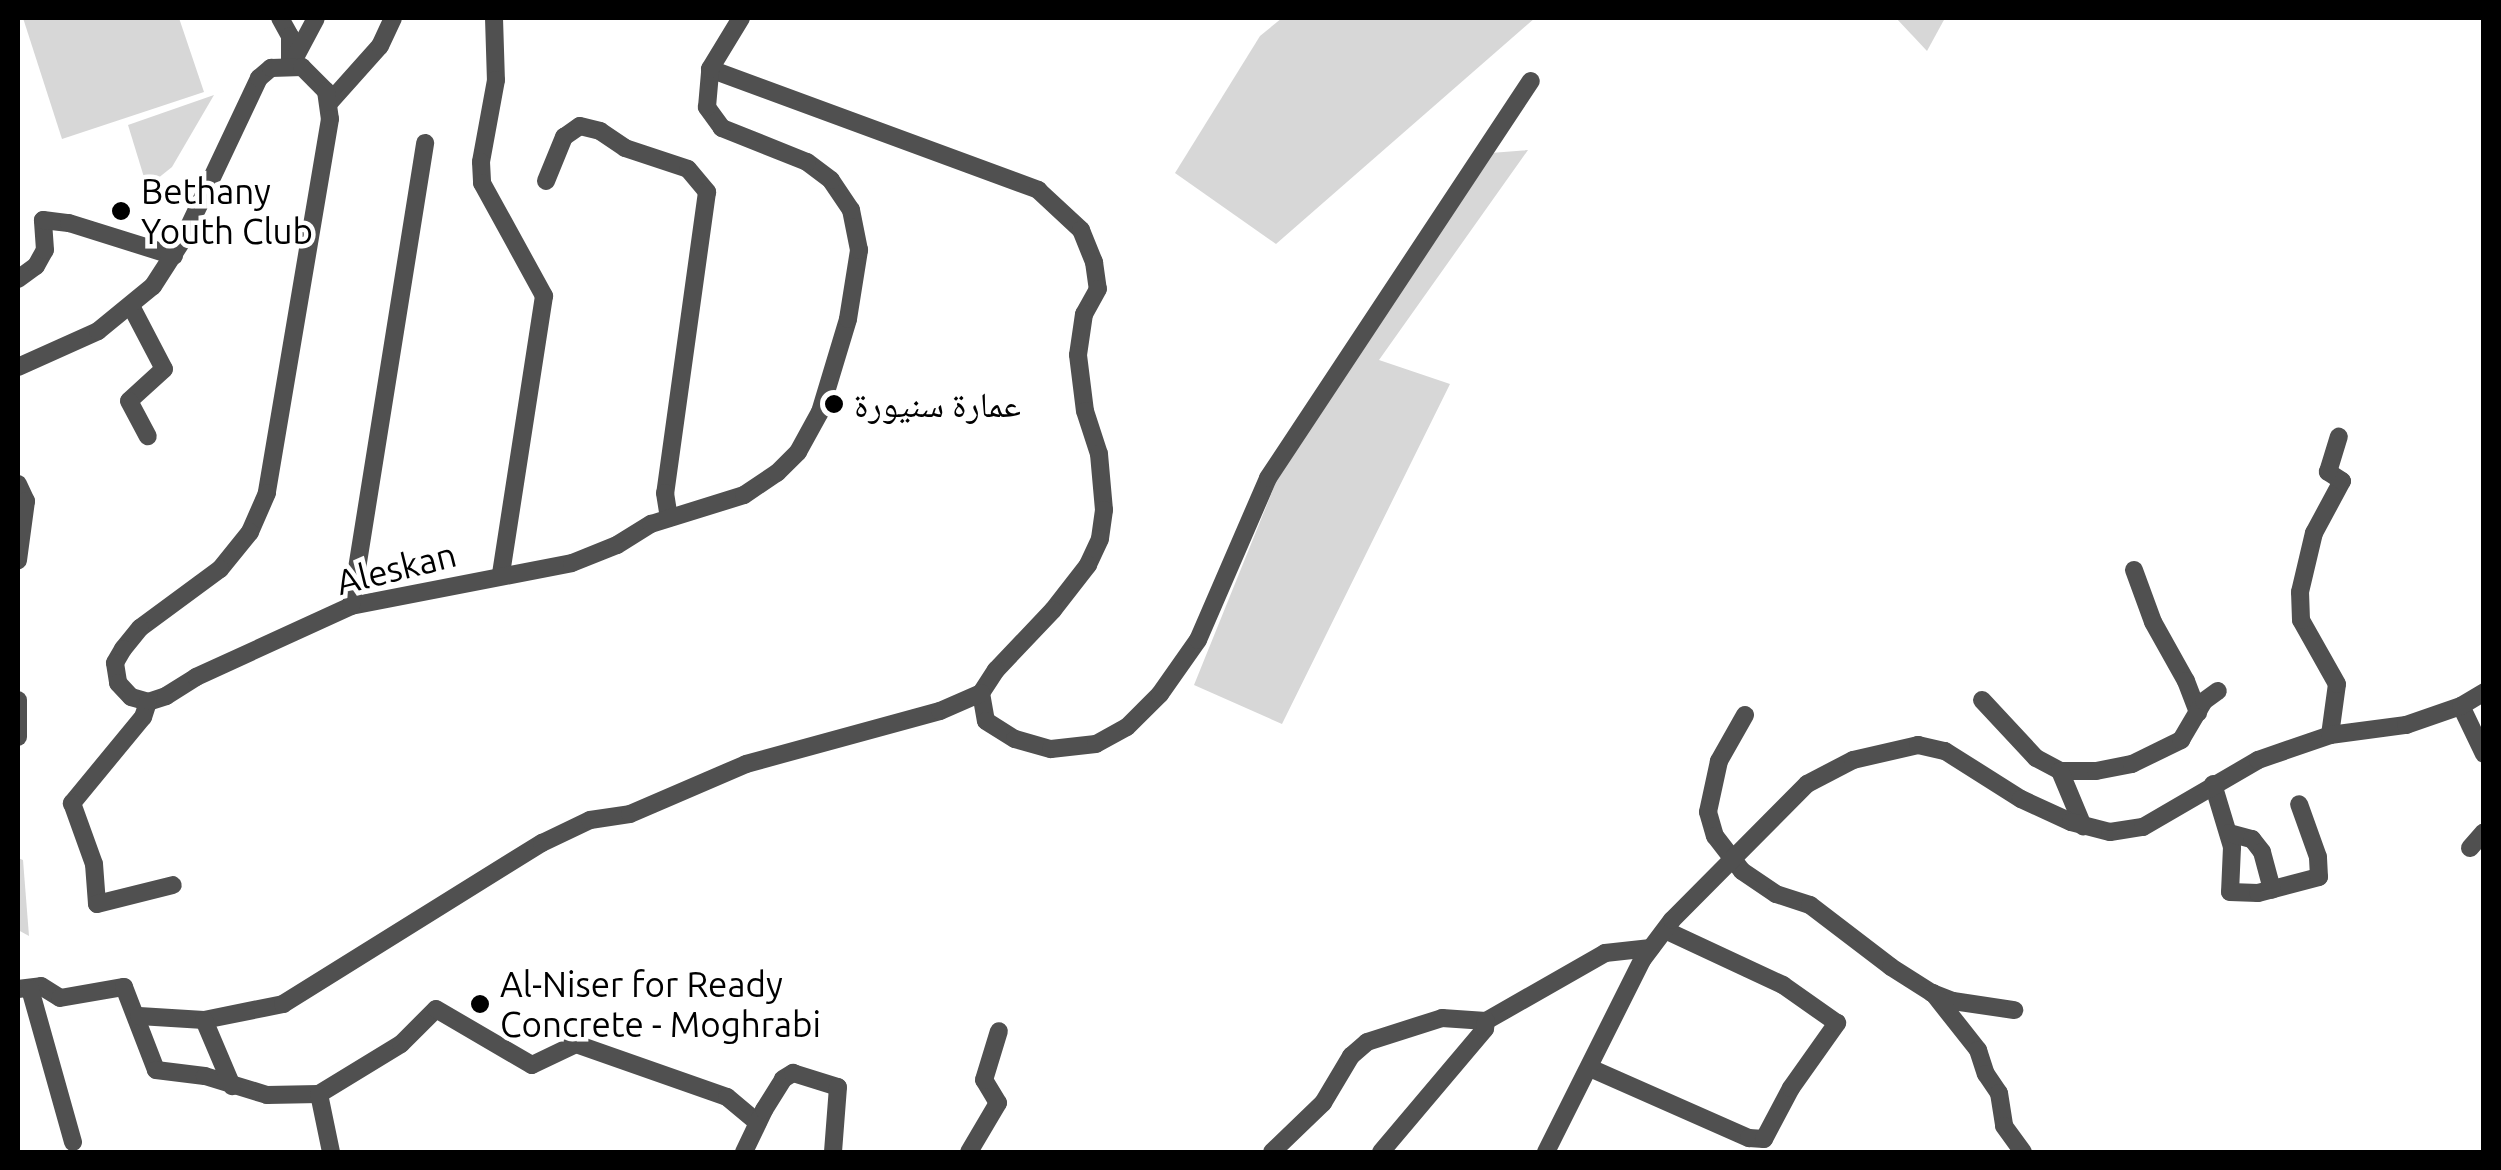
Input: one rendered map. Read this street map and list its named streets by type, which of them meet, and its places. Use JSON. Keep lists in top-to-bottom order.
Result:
{
  "streets": {
    "street": ["Aleskan"]
  },
  "places": ["Bethany Youth Club", "عمارة سنيورة", "Al-Niser for Ready Concrete - Moghrabi"]
}
